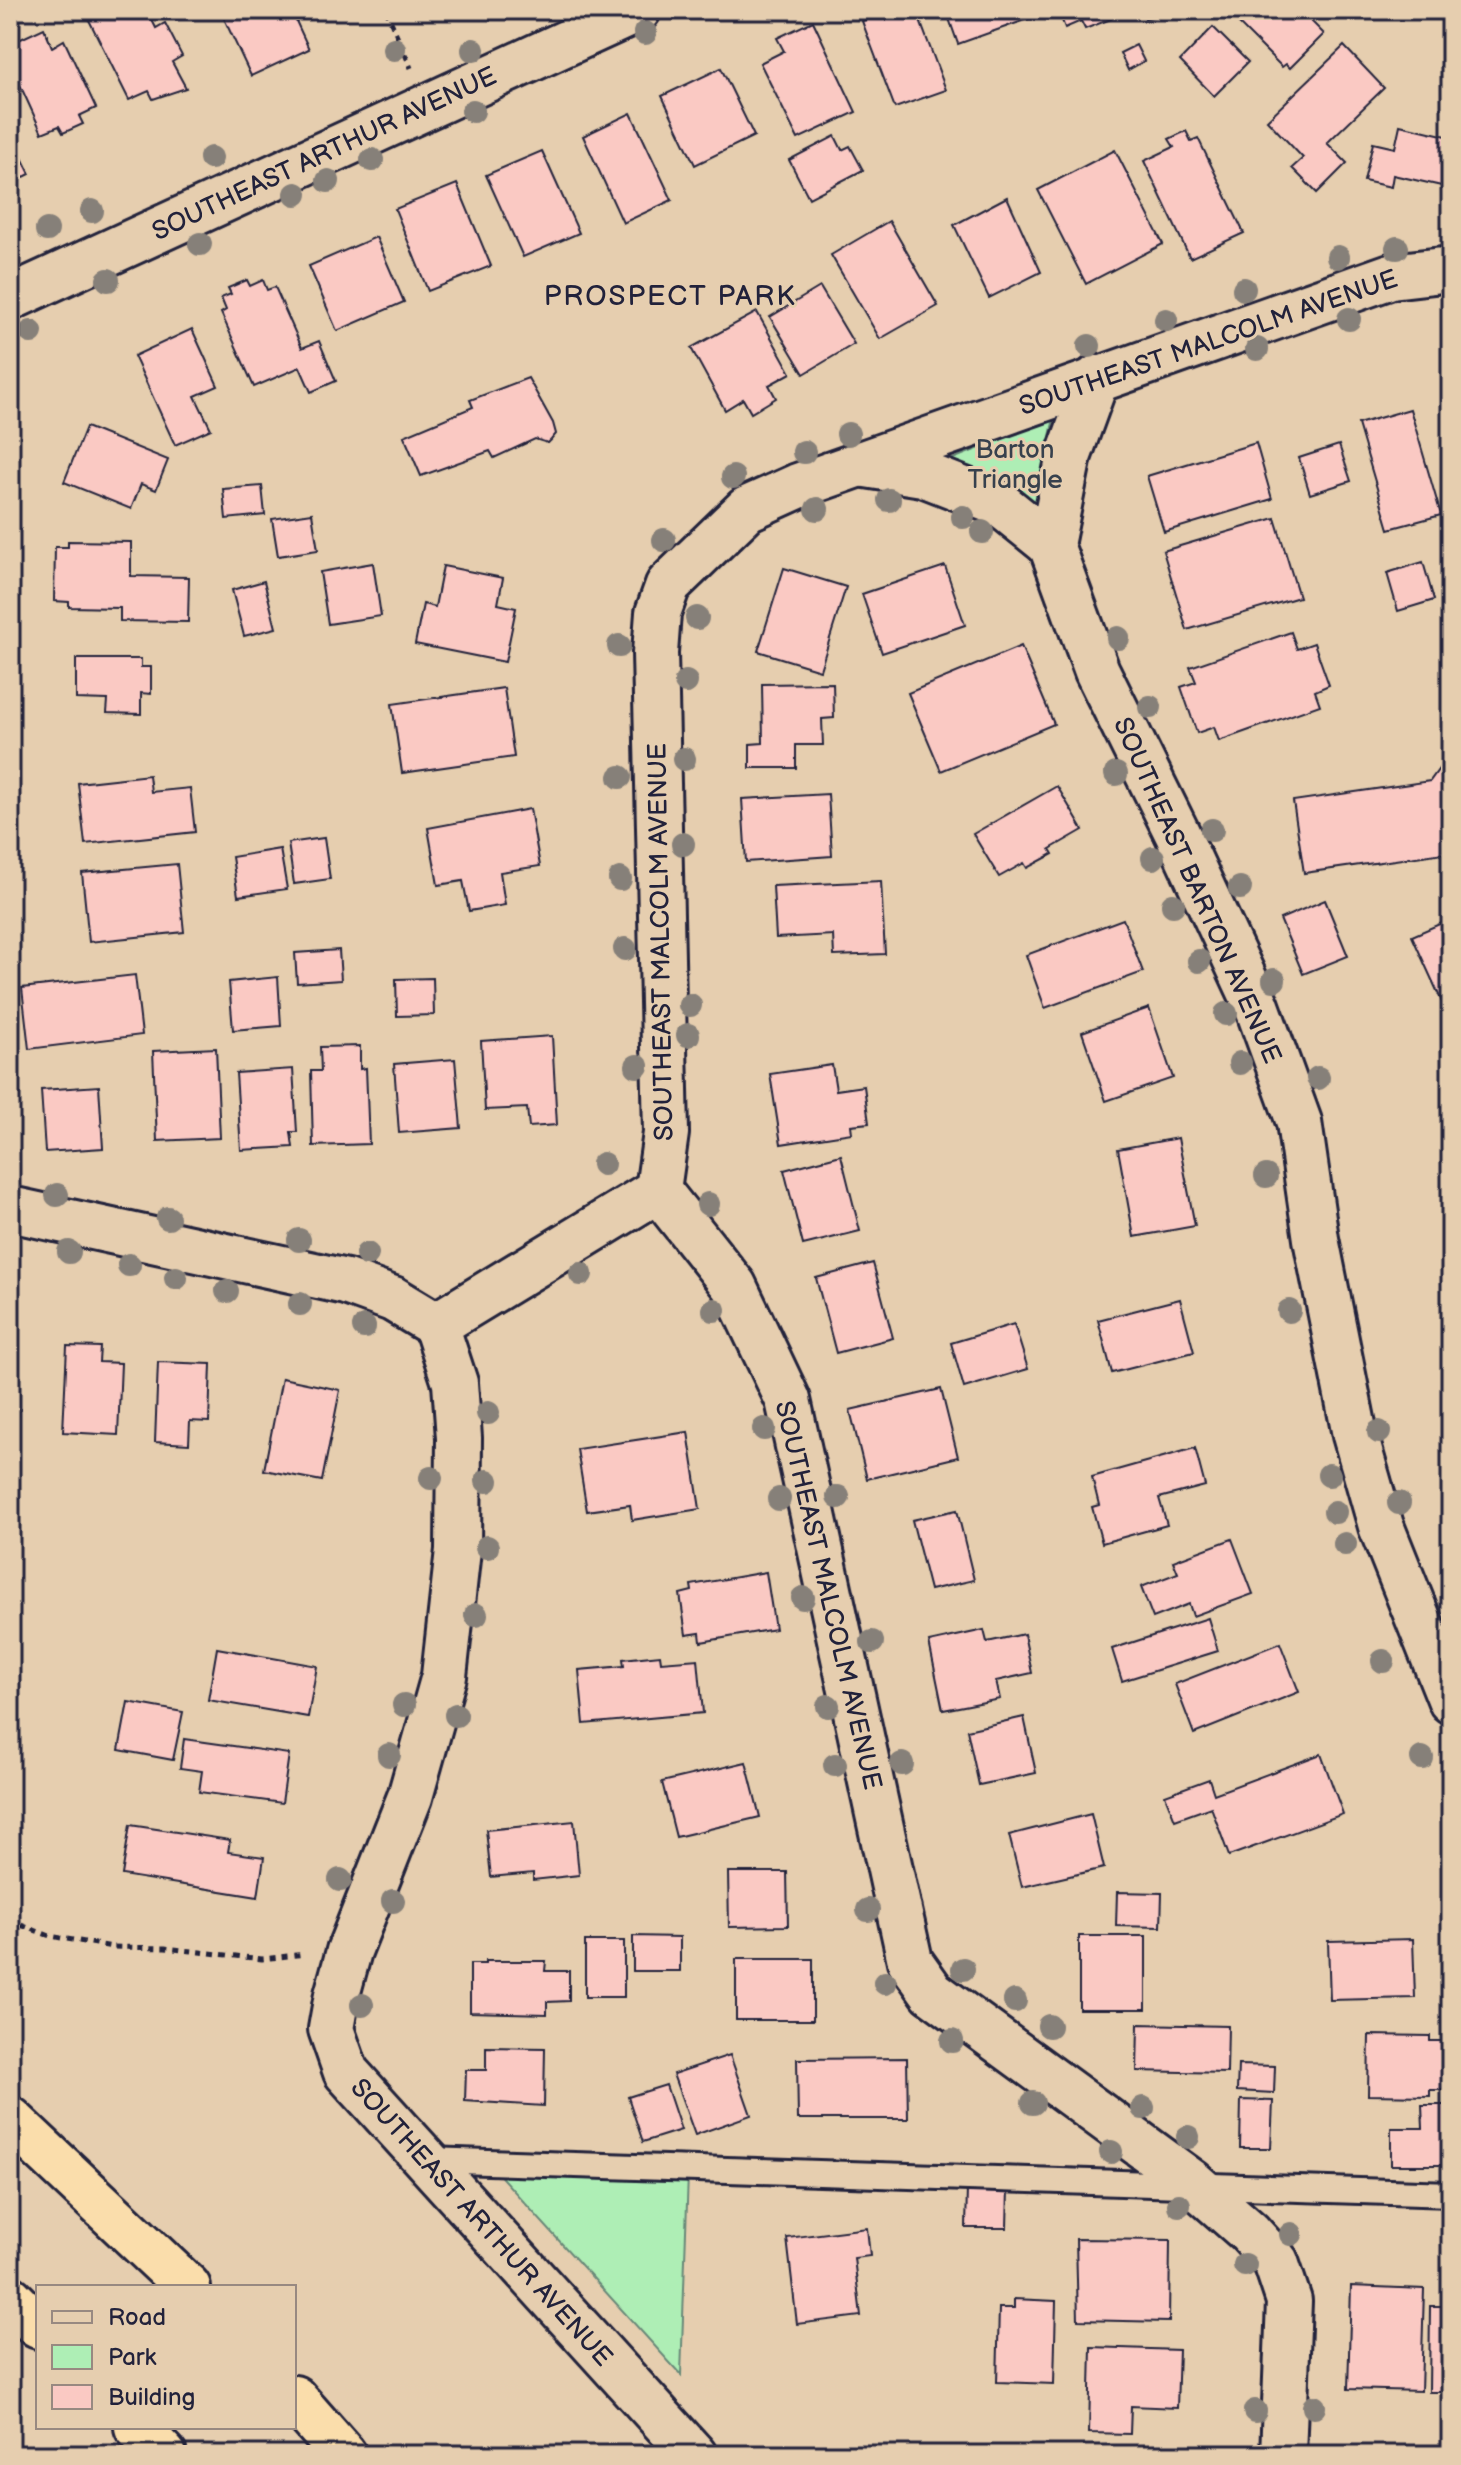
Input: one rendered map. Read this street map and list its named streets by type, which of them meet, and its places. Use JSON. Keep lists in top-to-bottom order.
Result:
{
  "streets": {
    "street": ["SOUTHEAST ARTHUR AVENUE", "SOUTHEAST MALCOLM AVENUE", "SOUTHEAST BARTON AVENUE"]
  },
  "districts": ["PROSPECT PARK"],
  "parks": ["Barton Triangle"],
  "legend": ["Road", "Park", "Building"]
}
